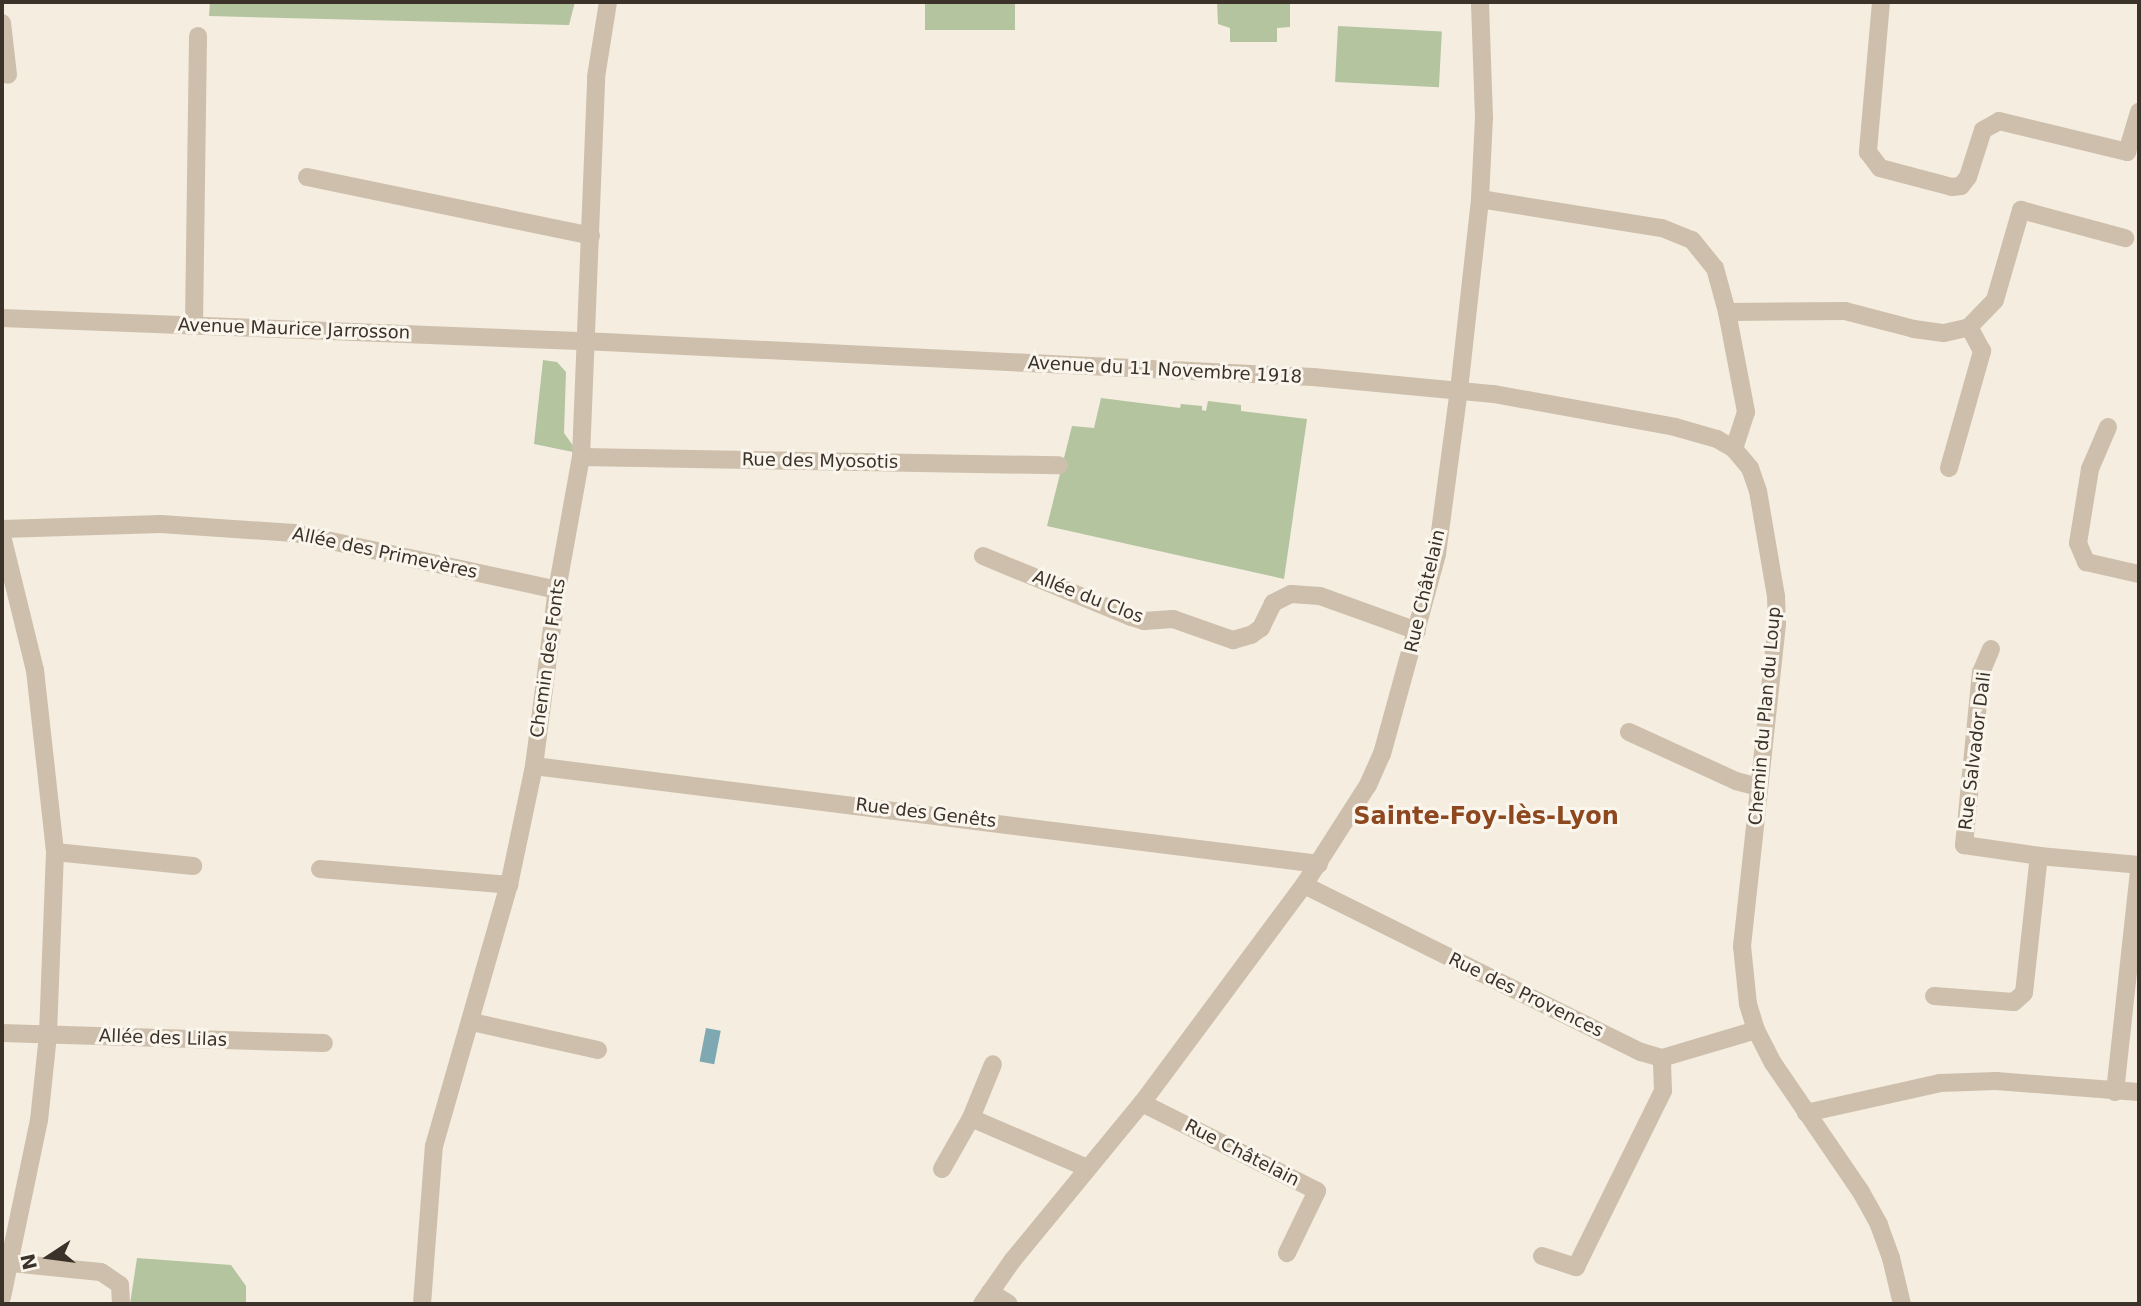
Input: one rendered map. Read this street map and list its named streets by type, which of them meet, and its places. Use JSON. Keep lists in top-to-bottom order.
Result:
{
  "streets": {
    "street": [
      "Avenue Maurice Jarrosson",
      "Avenue du 11 Novembre 1918",
      "Rue des Myosotis",
      "Allée des Primevères",
      "Rue Châtelain",
      "Allée du Clos",
      "Chemin des Fonts",
      "Chemin du Plan du Loup",
      "Rue Salvador Dali",
      "Rue des Genêts",
      "Rue des Provences",
      "Allée des Lilas"
    ]
  },
  "crossings": [
    ["Avenue Maurice Jarrosson", "Avenue du 11 Novembre 1918"],
    ["Avenue Maurice Jarrosson", "Chemin des Fonts"],
    ["Avenue du 11 Novembre 1918", "Rue Châtelain"],
    ["Avenue du 11 Novembre 1918", "Chemin des Fonts"],
    ["Avenue du 11 Novembre 1918", "Chemin du Plan du Loup"],
    ["Rue des Myosotis", "Chemin des Fonts"],
    ["Allée des Primevères", "Chemin des Fonts"],
    ["Rue Châtelain", "Allée du Clos"],
    ["Rue Châtelain", "Rue des Genêts"],
    ["Rue Châtelain", "Rue des Provences"],
    ["Chemin des Fonts", "Rue des Genêts"]
  ],
  "districts": ["Sainte-Foy-lès-Lyon"],
  "north": "left"
}
